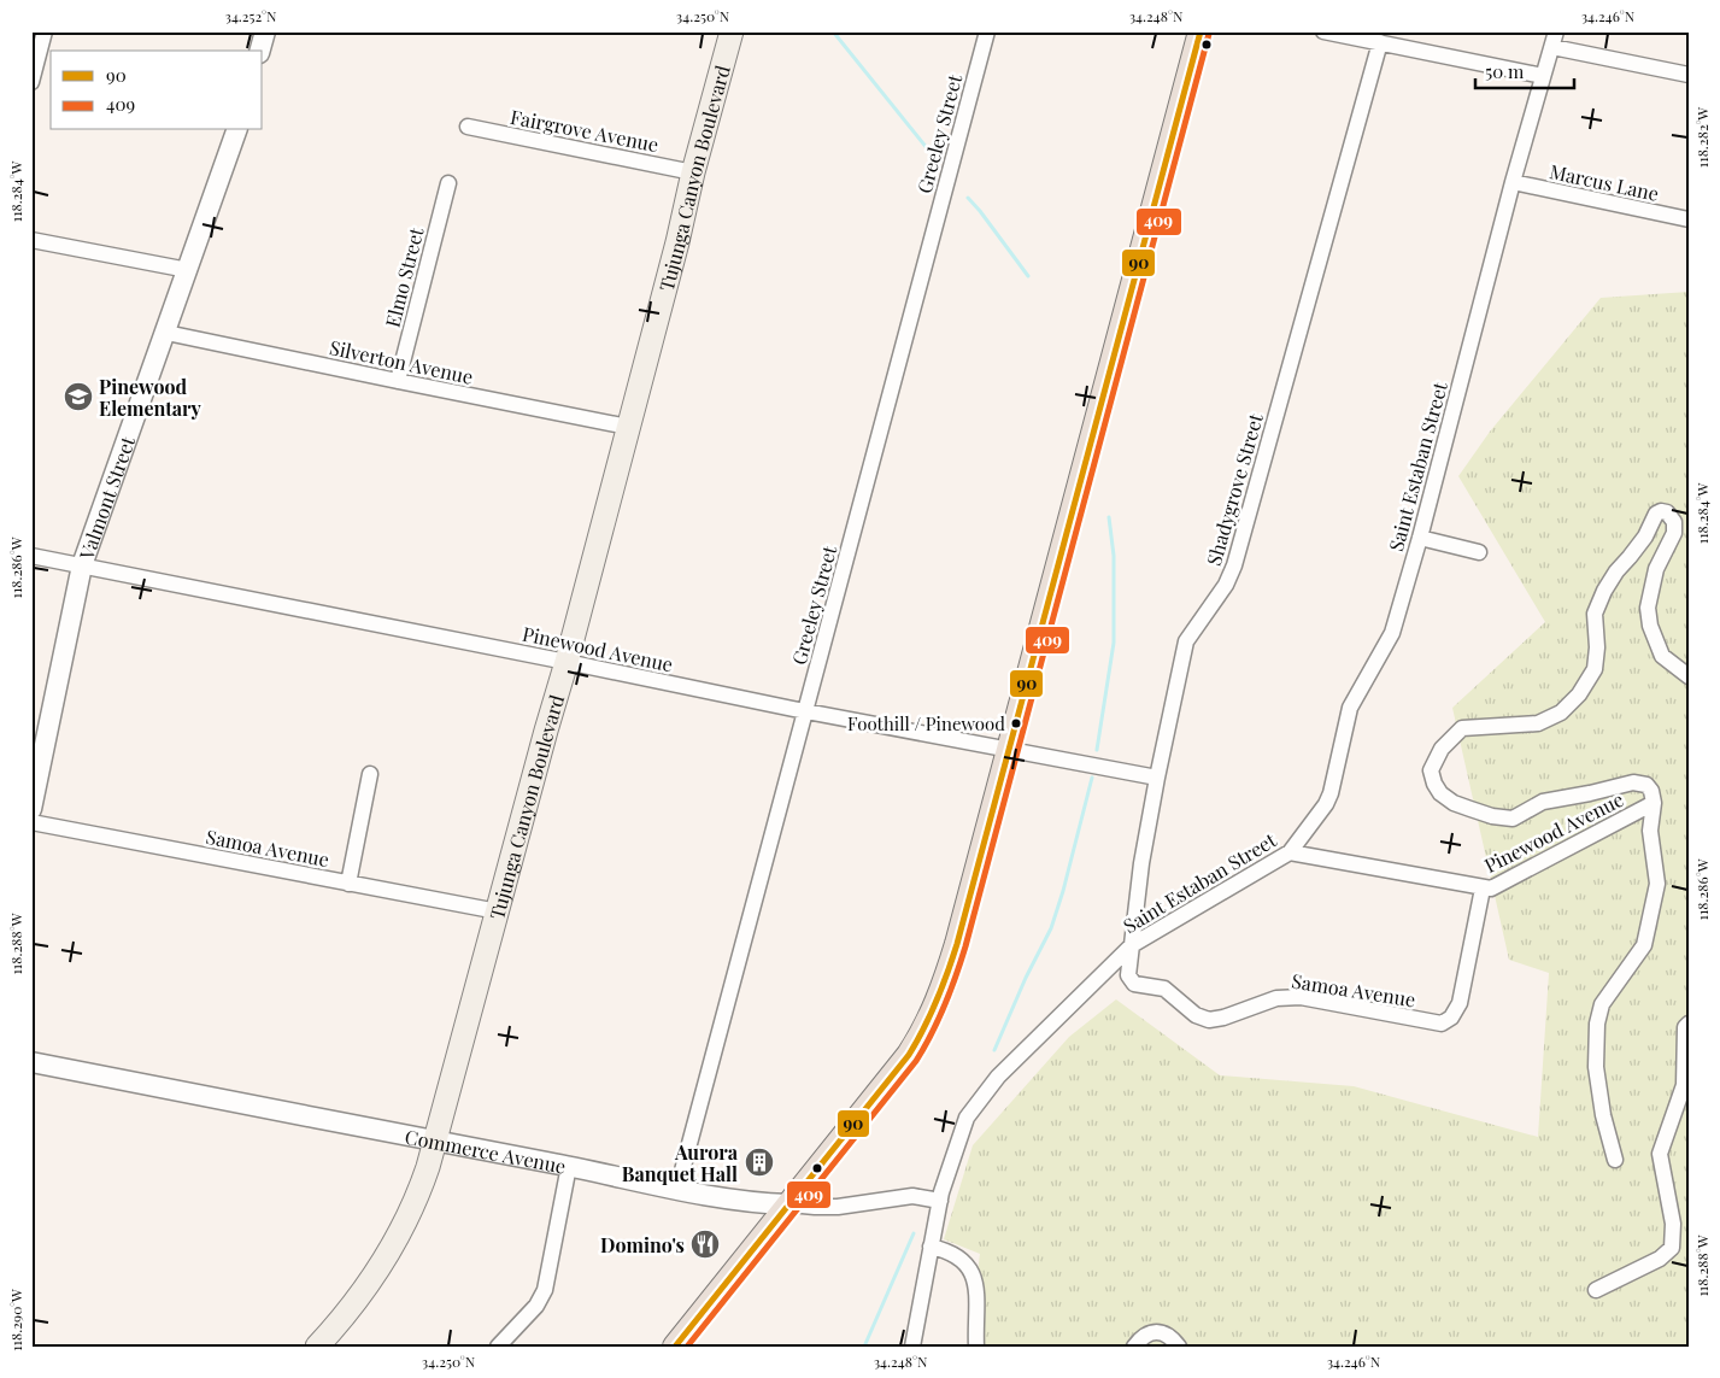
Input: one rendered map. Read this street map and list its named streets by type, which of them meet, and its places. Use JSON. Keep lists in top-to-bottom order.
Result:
{
  "streets": {
    "main road": ["Tujunga Canyon Boulevard"],
    "street": [
      "Fairgrove Avenue",
      "Greeley Street",
      "Marcus Lane",
      "Elmo Street",
      "Silverton Avenue",
      "Saint Estaban Street",
      "Shadygrove Street",
      "Valmont Street",
      "Pinewood Avenue",
      "Samoa Avenue",
      "Commerce Avenue"
    ]
  },
  "crossings": [
    ["Fairgrove Avenue", "Tujunga Canyon Boulevard"],
    ["Greeley Street", "Pinewood Avenue"],
    ["Greeley Street", "Commerce Avenue"],
    ["Tujunga Canyon Boulevard", "Silverton Avenue"],
    ["Tujunga Canyon Boulevard", "Pinewood Avenue"],
    ["Tujunga Canyon Boulevard", "Samoa Avenue"],
    ["Tujunga Canyon Boulevard", "Commerce Avenue"],
    ["Marcus Lane", "Saint Estaban Street"],
    ["Elmo Street", "Silverton Avenue"],
    ["Silverton Avenue", "Valmont Street"],
    ["Saint Estaban Street", "Shadygrove Street"],
    ["Saint Estaban Street", "Pinewood Avenue"],
    ["Saint Estaban Street", "Samoa Avenue"],
    ["Saint Estaban Street", "Commerce Avenue"],
    ["Shadygrove Street", "Pinewood Avenue"],
    ["Shadygrove Street", "Samoa Avenue"],
    ["Valmont Street", "Pinewood Avenue"],
    ["Pinewood Avenue", "Samoa Avenue"]
  ],
  "places": {
    "school or university": ["Pinewood Elementary"],
    "other": ["Foothill / Pinewood"],
    "building": ["Aurora Banquet Hall"],
    "restaurant": ["Domino's"]
  },
  "lines": ["transit line 90", "transit line 409"],
  "legend": ["90", "409"],
  "scale_bar": "50 m",
  "coordinates": [
    "34.252°N",
    "34.250°N",
    "34.248°N",
    "34.246°N",
    "118.282°W",
    "118.284°W",
    "118.286°W",
    "118.288°W",
    "118.290°W"
  ]
}
